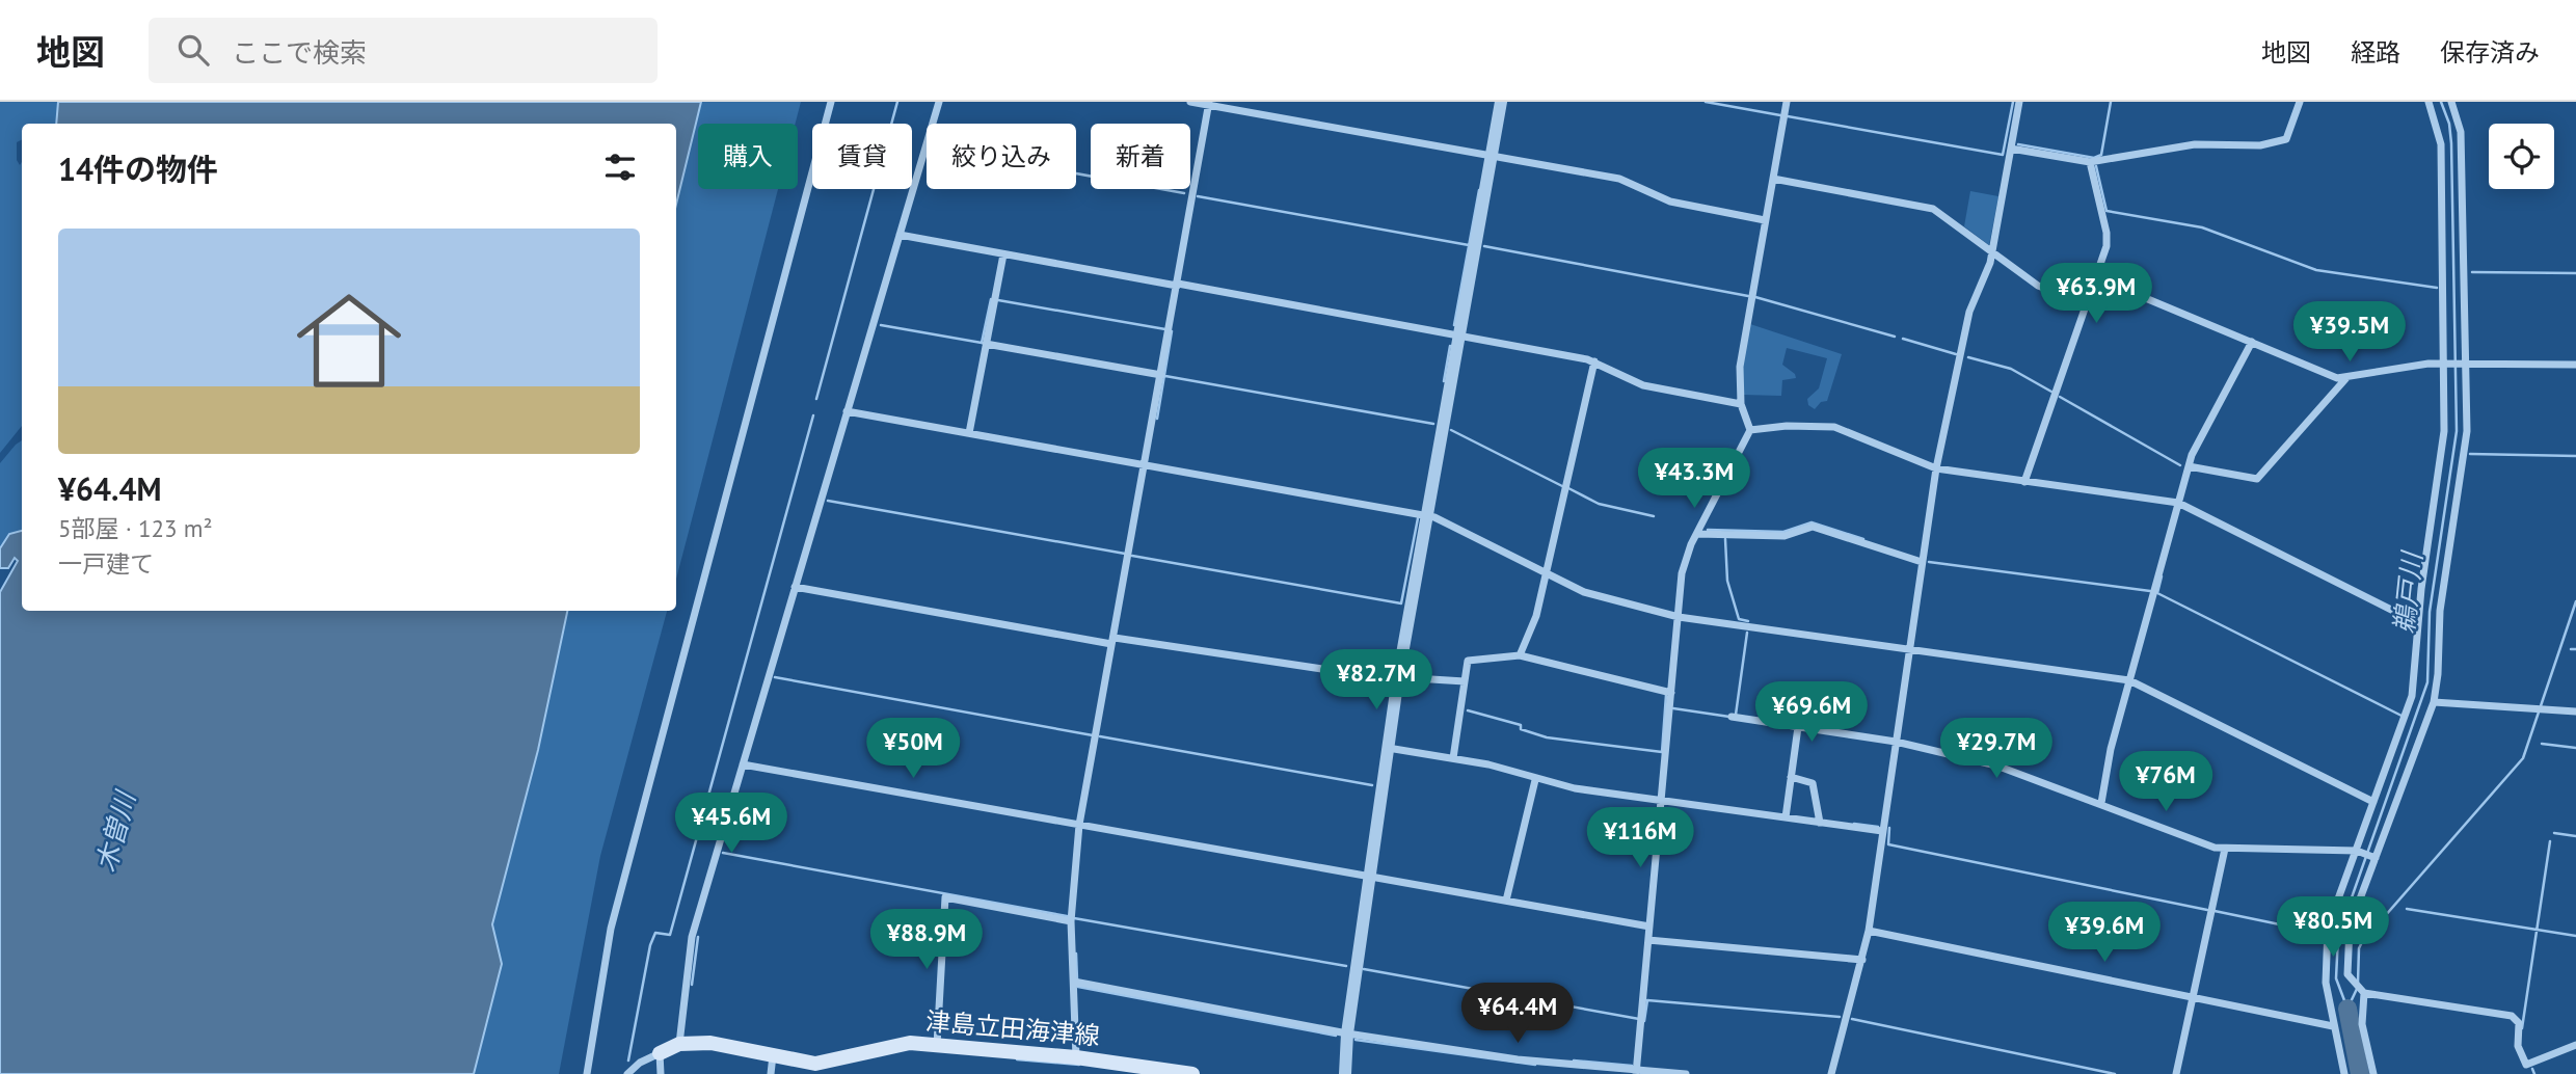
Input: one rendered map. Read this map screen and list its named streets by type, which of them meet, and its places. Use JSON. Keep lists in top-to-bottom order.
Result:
{
  "streets": {
    "main road": ["津島立田海津線"]
  },
  "water": ["鵜戸川", "木曽川"],
  "page": {
    "header": "地図",
    "search": "ここで検索",
    "nav": ["地図", "経路", "保存済み"],
    "chip": [
      "購入",
      "賃貸",
      "絞り込み",
      "新着"
    ],
    "heading": "14件の物件",
    "list": [
      {
        "name": "¥64.4M",
        "note": "5部屋 · 123 m² · 一戸建て"
      }
    ],
    "price": [
      "¥63.9M",
      "¥39.5M",
      "¥43.3M",
      "¥82.7M",
      "¥69.6M",
      "¥50M",
      "¥29.7M",
      "¥76M",
      "¥45.6M",
      "¥116M",
      "¥80.5M",
      "¥39.6M",
      "¥88.9M",
      "¥64.4M"
    ]
  }
}
